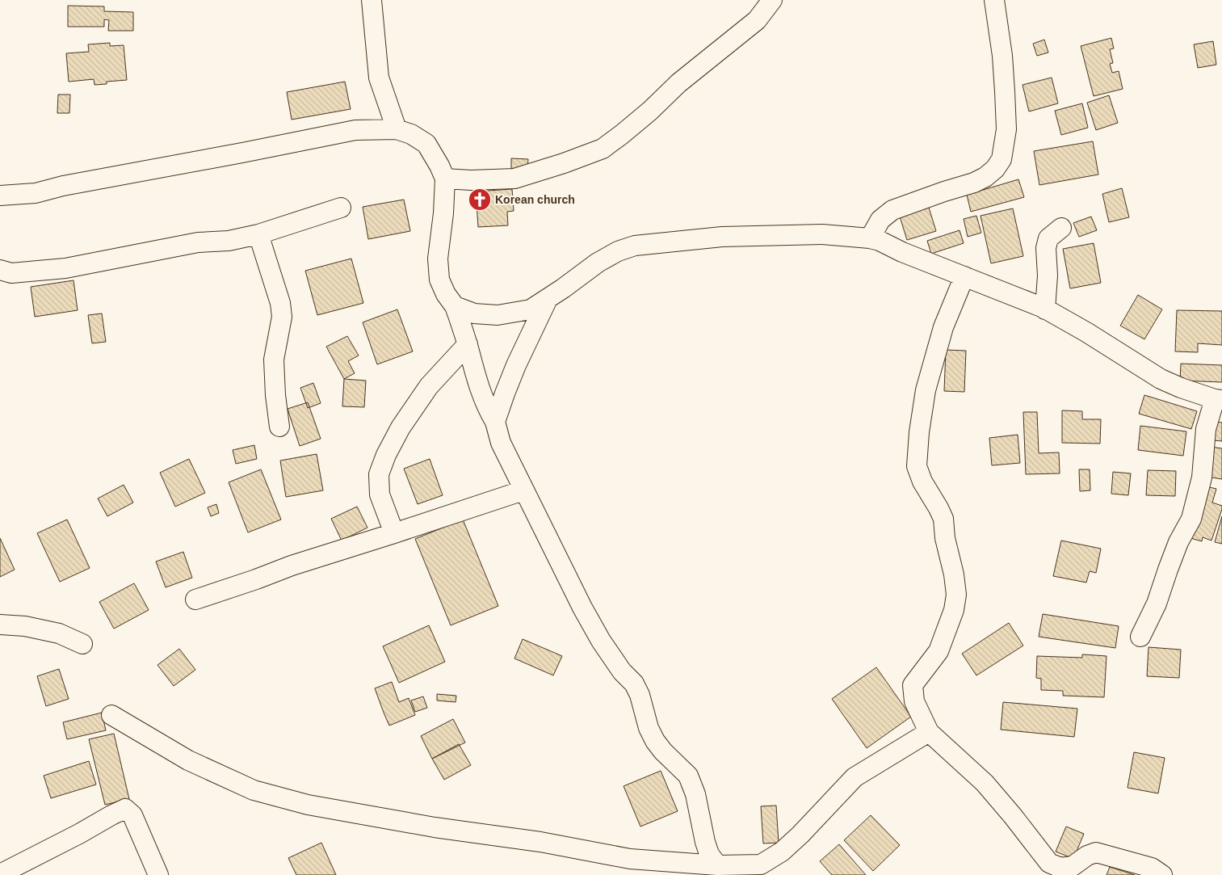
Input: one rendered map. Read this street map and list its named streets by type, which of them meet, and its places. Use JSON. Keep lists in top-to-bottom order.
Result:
{
  "places": {
    "church": ["Korean church"]
  }
}
